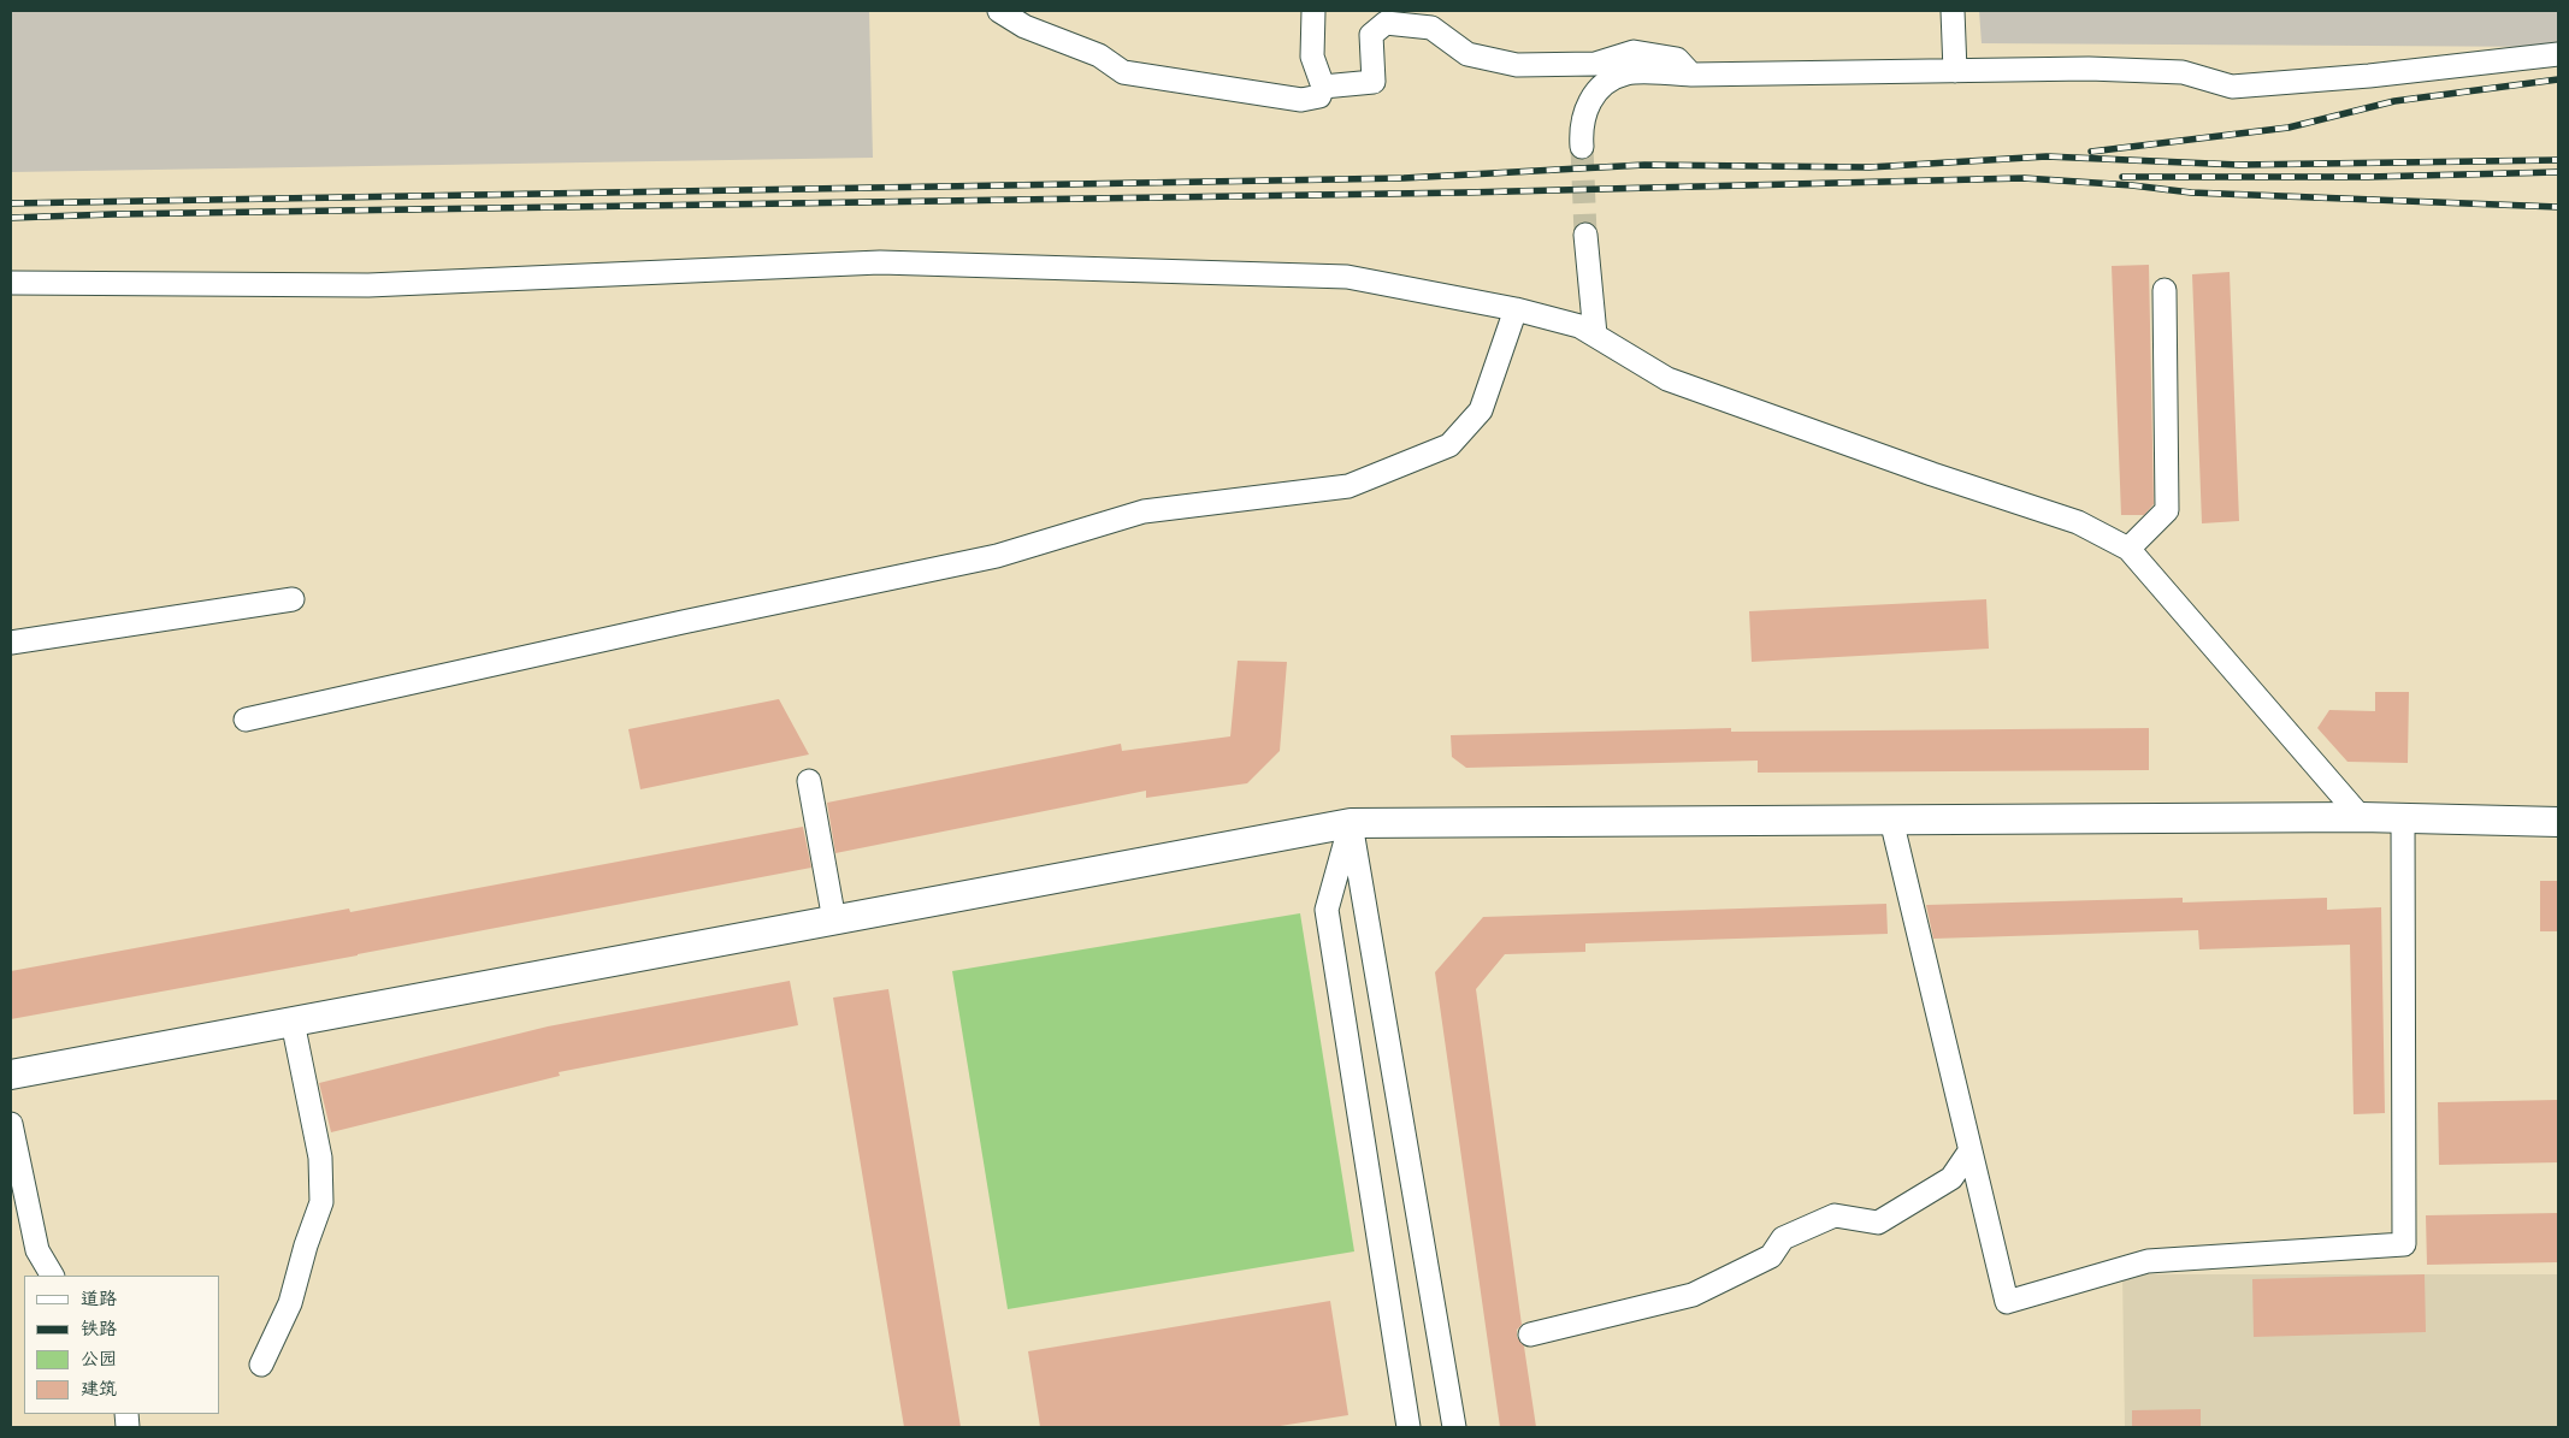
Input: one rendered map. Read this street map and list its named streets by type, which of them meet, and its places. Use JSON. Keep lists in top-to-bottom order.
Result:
{
  "legend": [
    "道路",
    "铁路",
    "公园",
    "建筑"
  ]
}
